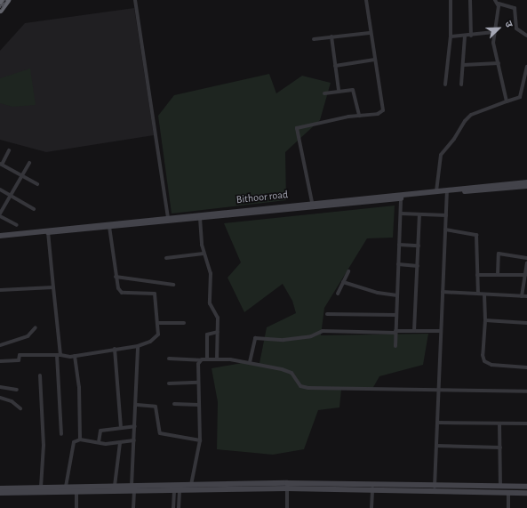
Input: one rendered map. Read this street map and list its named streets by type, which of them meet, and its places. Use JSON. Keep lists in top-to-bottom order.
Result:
{
  "streets": {
    "street": ["Bithoor road"]
  },
  "north": "top right"
}
